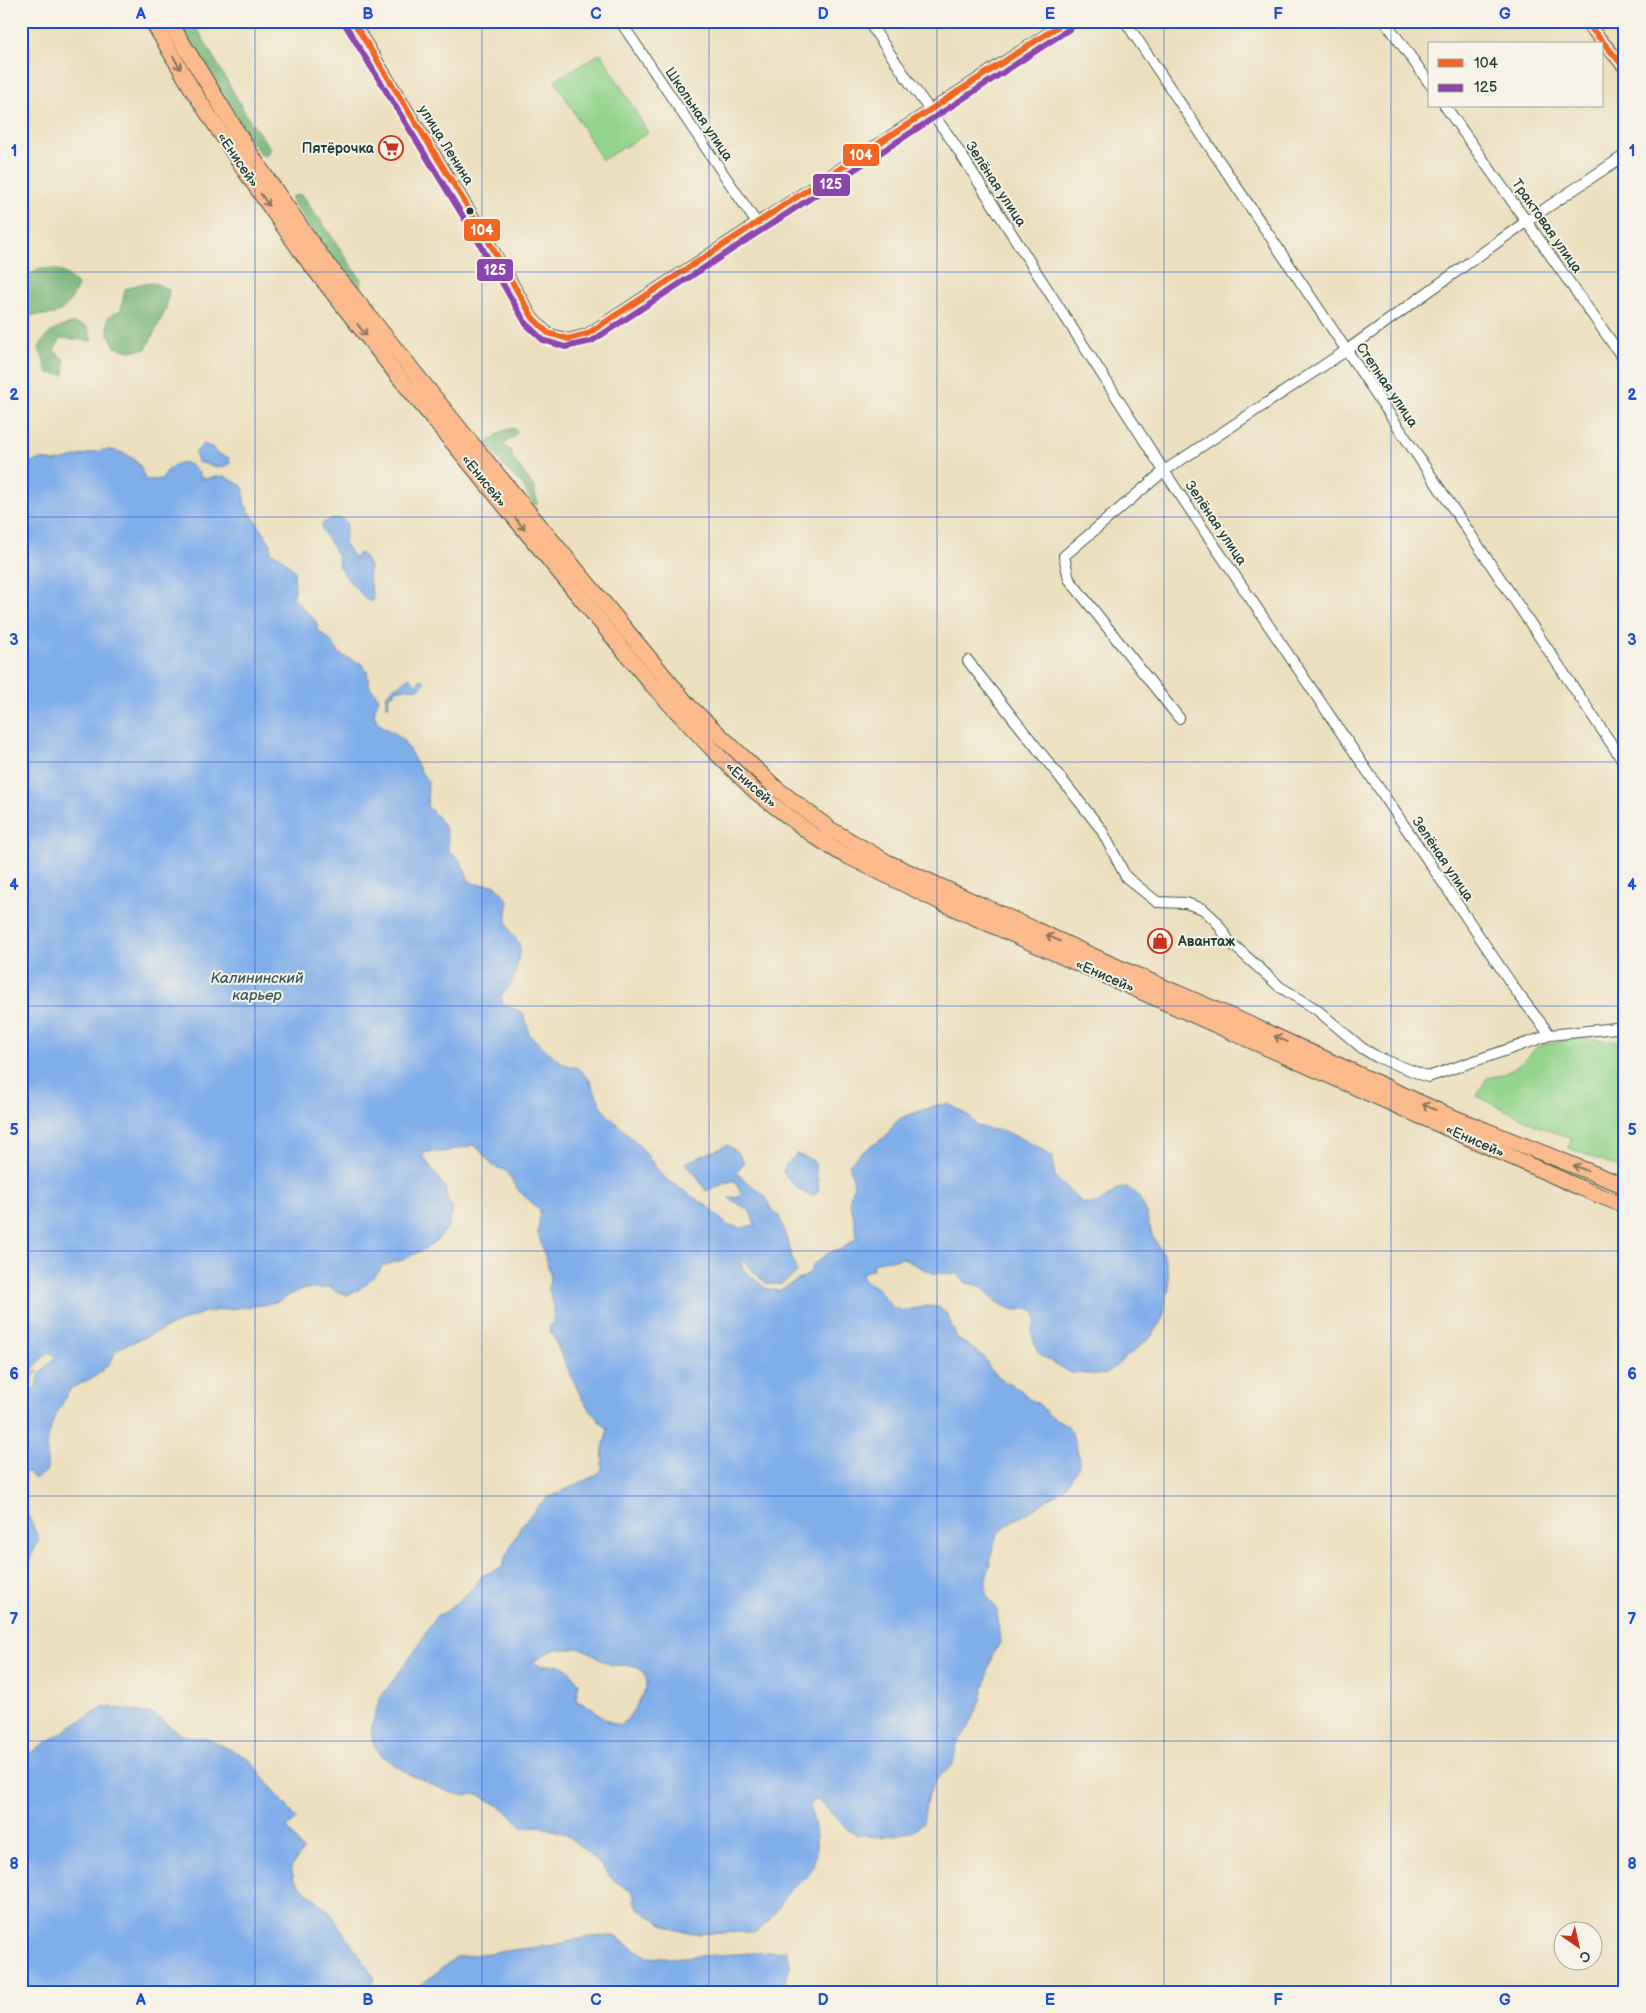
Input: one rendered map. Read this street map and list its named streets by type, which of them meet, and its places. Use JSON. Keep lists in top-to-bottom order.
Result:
{
  "streets": {
    "highway": ["«Енисей»"],
    "street": [
      "Школьная улица",
      "улица Ленина",
      "Зелёная улица",
      "Трактовая улица",
      "Степная улица"
    ]
  },
  "crossings": [
    ["Школьная улица", "улица Ленина"]
  ],
  "water": ["Калининский карьер"],
  "places": {
    "supermarket": ["Пятёрочка"],
    "shop": ["Авантаж"]
  },
  "lines": ["transit line 104", "transit line 125"],
  "legend": ["104", "125"],
  "north": "bottom right",
  "grid": {
    "columns": [
      "A",
      "B",
      "C",
      "D",
      "E",
      "F",
      "G"
    ],
    "rows": [
      "1",
      "2",
      "3",
      "4",
      "5",
      "6",
      "7",
      "8"
    ]
  }
}
